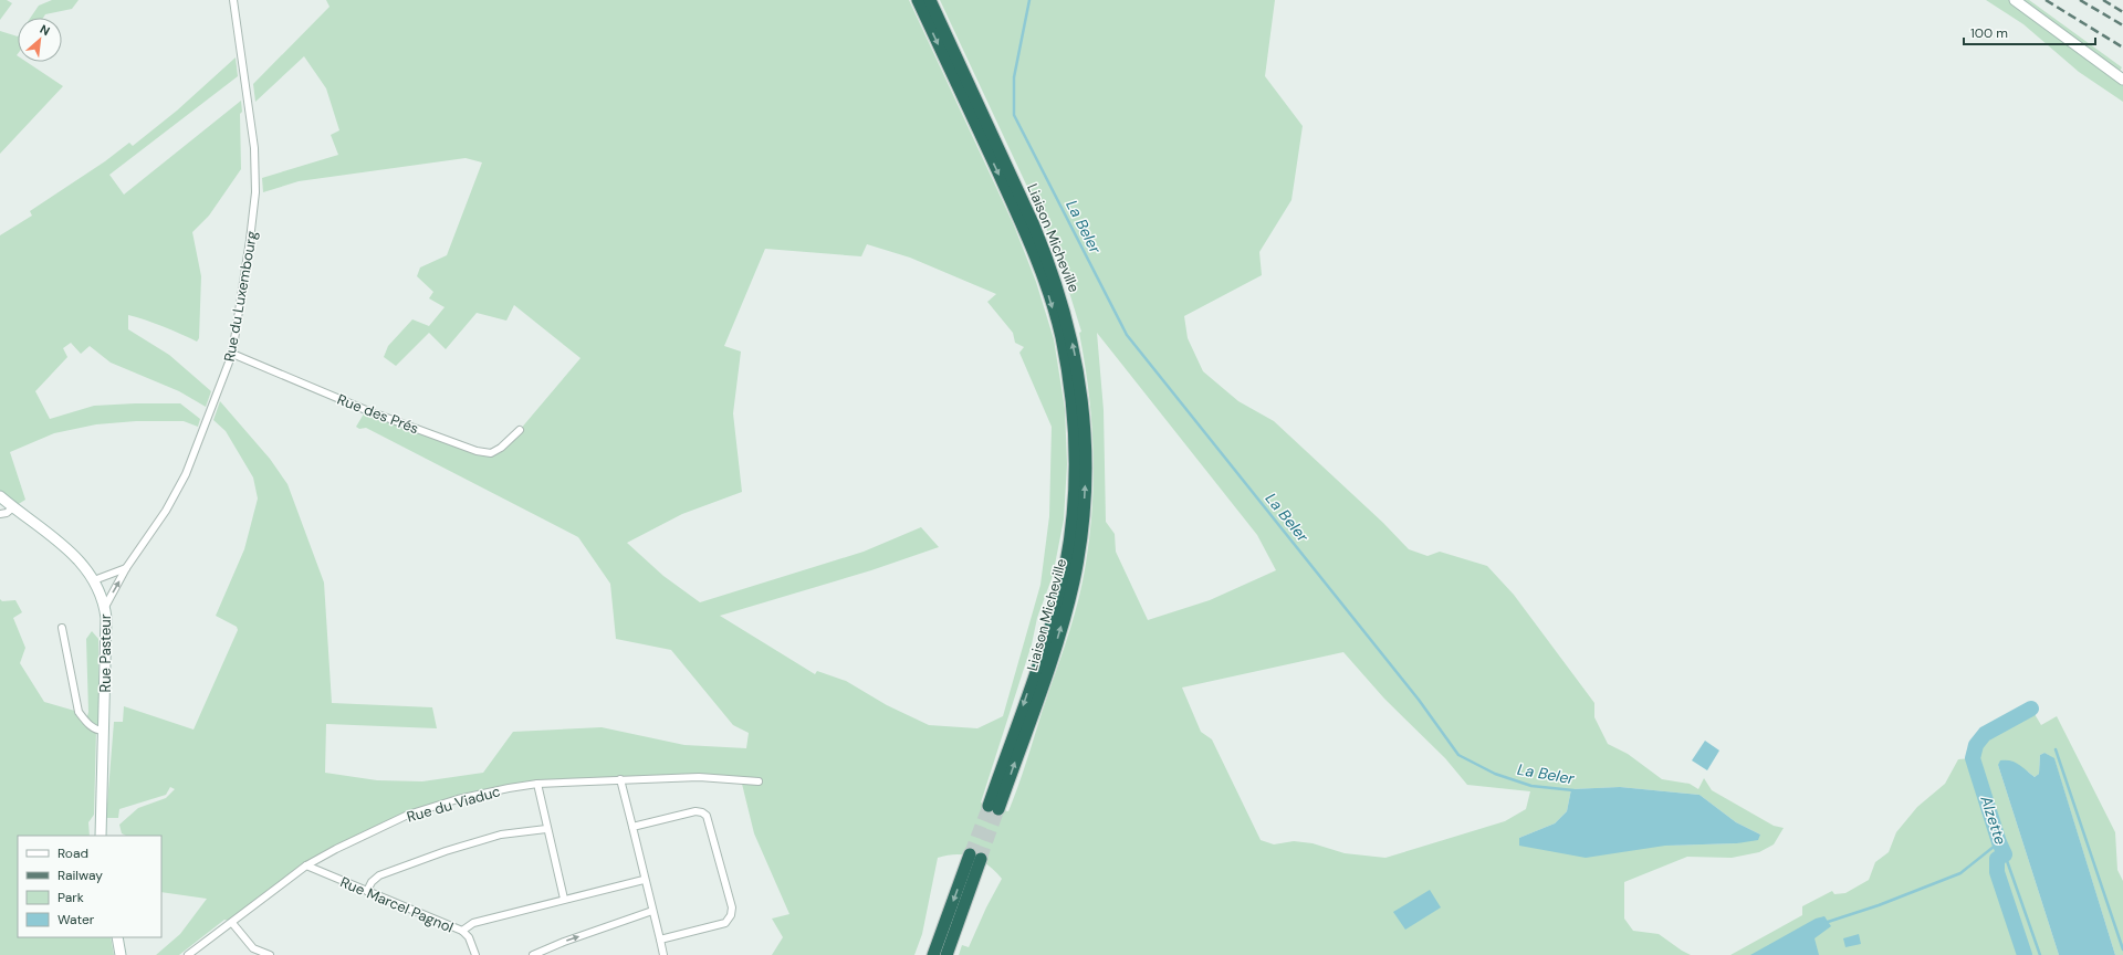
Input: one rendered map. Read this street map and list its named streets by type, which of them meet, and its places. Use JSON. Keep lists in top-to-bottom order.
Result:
{
  "streets": {
    "highway": ["Liaison Micheville"],
    "main road": ["Rue Pasteur"],
    "street": [
      "Rue du Luxembourg",
      "Rue des Prés",
      "Rue du Viaduc",
      "Rue Marcel Pagnol"
    ]
  },
  "crossings": [
    ["Rue du Luxembourg", "Rue des Prés"],
    ["Rue du Luxembourg", "Rue Pasteur"],
    ["Rue du Viaduc", "Rue Marcel Pagnol"]
  ],
  "water": ["La Beler", "Alzette"],
  "legend": [
    "Road",
    "Railway",
    "Park",
    "Water"
  ],
  "scale_bar": "100 m",
  "north": "top right"
}
